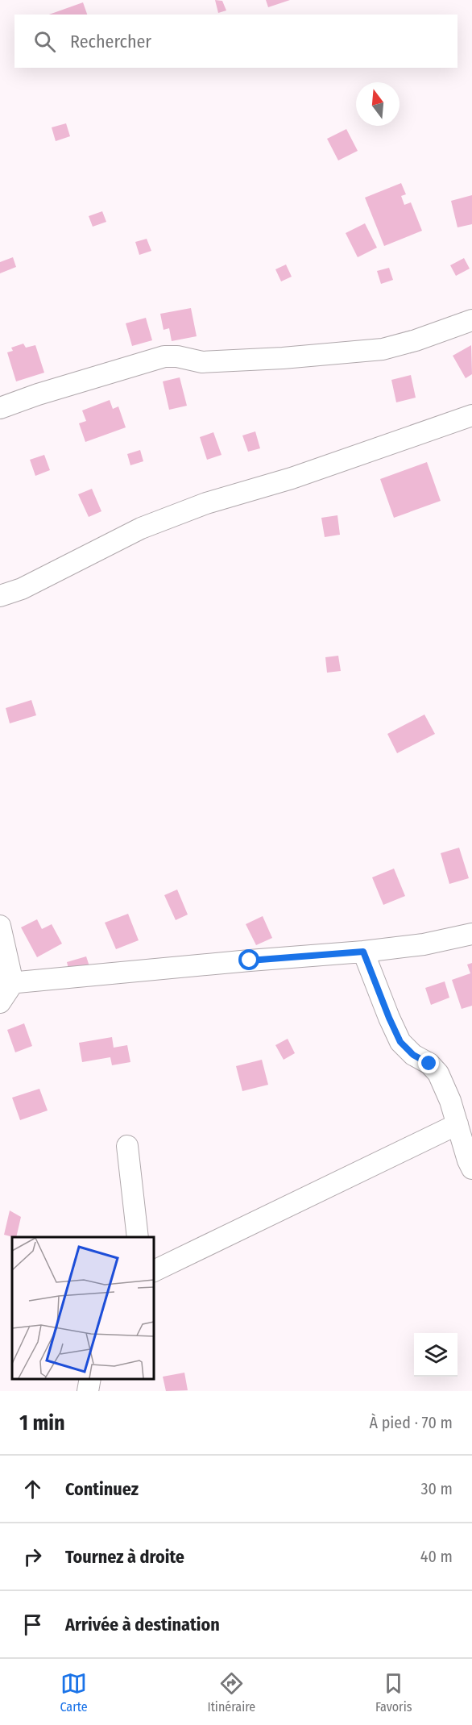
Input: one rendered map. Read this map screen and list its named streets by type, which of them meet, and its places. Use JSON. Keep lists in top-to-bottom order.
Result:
{
  "north": "top",
  "page": {
    "search": "Rechercher",
    "heading": ["1 min", "À pied · 70 m"],
    "list": [
      ["Continuez", "30 m"],
      ["Tournez à droite", "40 m"],
      "Arrivée à destination"
    ],
    "nav": ["Carte", "Itinéraire", "Favoris"]
  }
}
